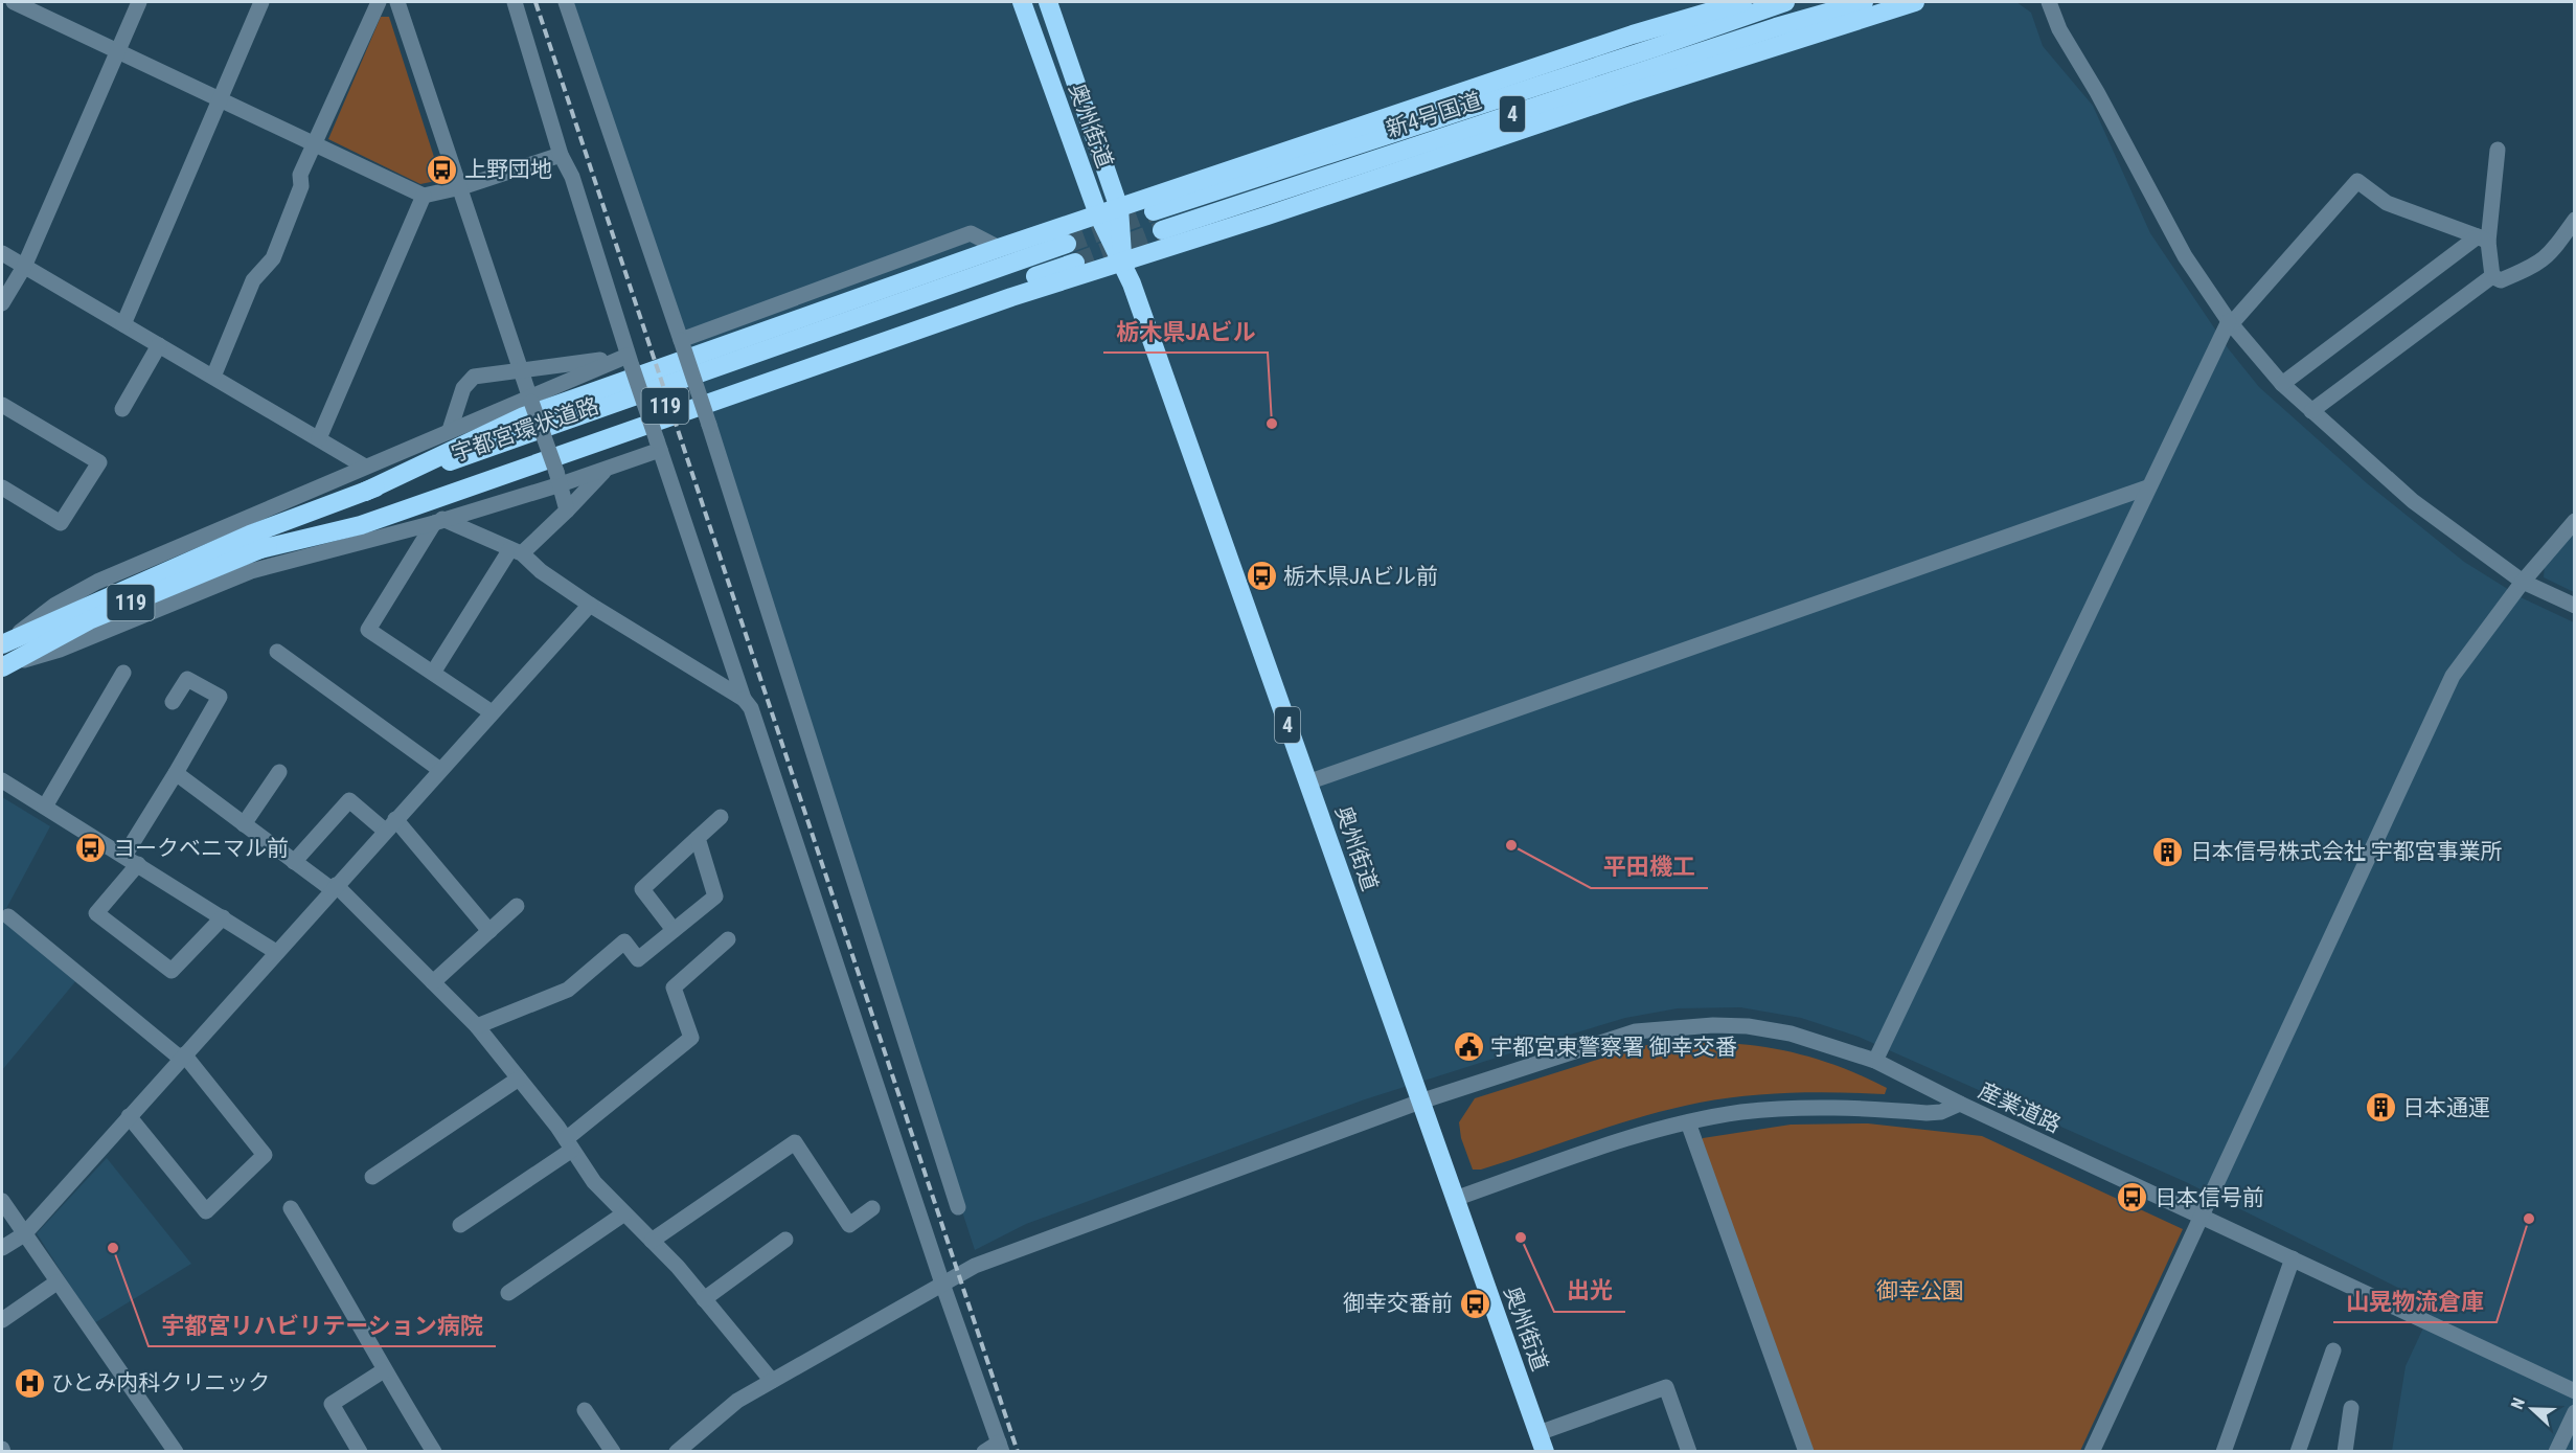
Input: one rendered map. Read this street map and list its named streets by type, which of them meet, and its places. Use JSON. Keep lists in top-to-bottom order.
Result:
{
  "streets": {
    "highway": [
      "4",
      "新4号国道",
      "奥州街道",
      "119",
      "宇都宮環状道路"
    ],
    "street": ["産業道路"]
  },
  "crossings": [
    ["奥州街道", "産業道路"]
  ],
  "parks": ["御幸公園"],
  "places": {
    "bus stop": [
      "上野団地",
      "栃木県JAビル前",
      "ヨークベニマル前",
      "日本信号前",
      "御幸交番前"
    ],
    "other": [
      "栃木県JAビル",
      "平田機工",
      "山晃物流倉庫",
      "出光",
      "宇都宮リハビリテーション病院"
    ],
    "building": ["日本信号株式会社 宇都宮事業所", "日本通運"],
    "public building": ["宇都宮東警察署 御幸交番"],
    "hospital": ["ひとみ内科クリニック"]
  },
  "north": "left"
}
